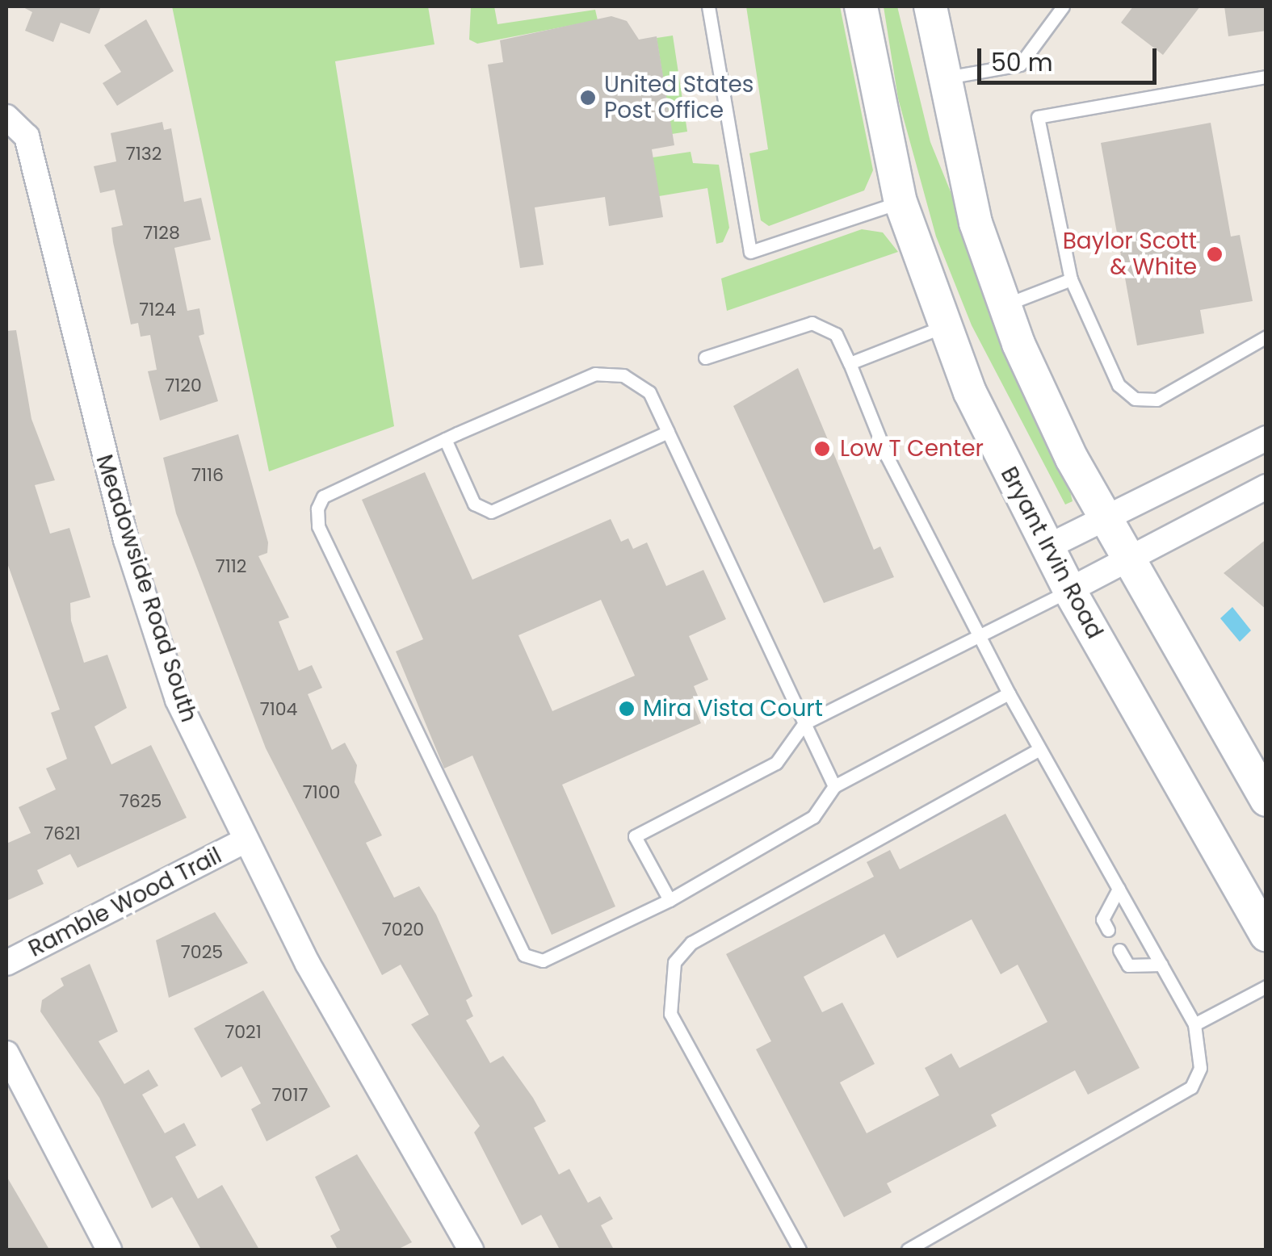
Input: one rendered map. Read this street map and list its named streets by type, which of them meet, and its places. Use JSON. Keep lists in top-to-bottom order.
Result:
{
  "streets": {
    "main road": ["Bryant Irvin Road"],
    "street": ["Meadowside Road South", "Ramble Wood Trail"]
  },
  "crossings": [
    ["Meadowside Road South", "Ramble Wood Trail"]
  ],
  "places": [
    "United States Post Office",
    "Baylor Scott & White",
    "Low T Center",
    "Mira Vista Court"
  ],
  "house_numbers": [
    "7132",
    "7128",
    "7124",
    "7120",
    "7116",
    "7112",
    "7104",
    "7100",
    "7625",
    "7621",
    "7020",
    "7025",
    "7021",
    "7017"
  ],
  "scale_bar": "50 m"
}
